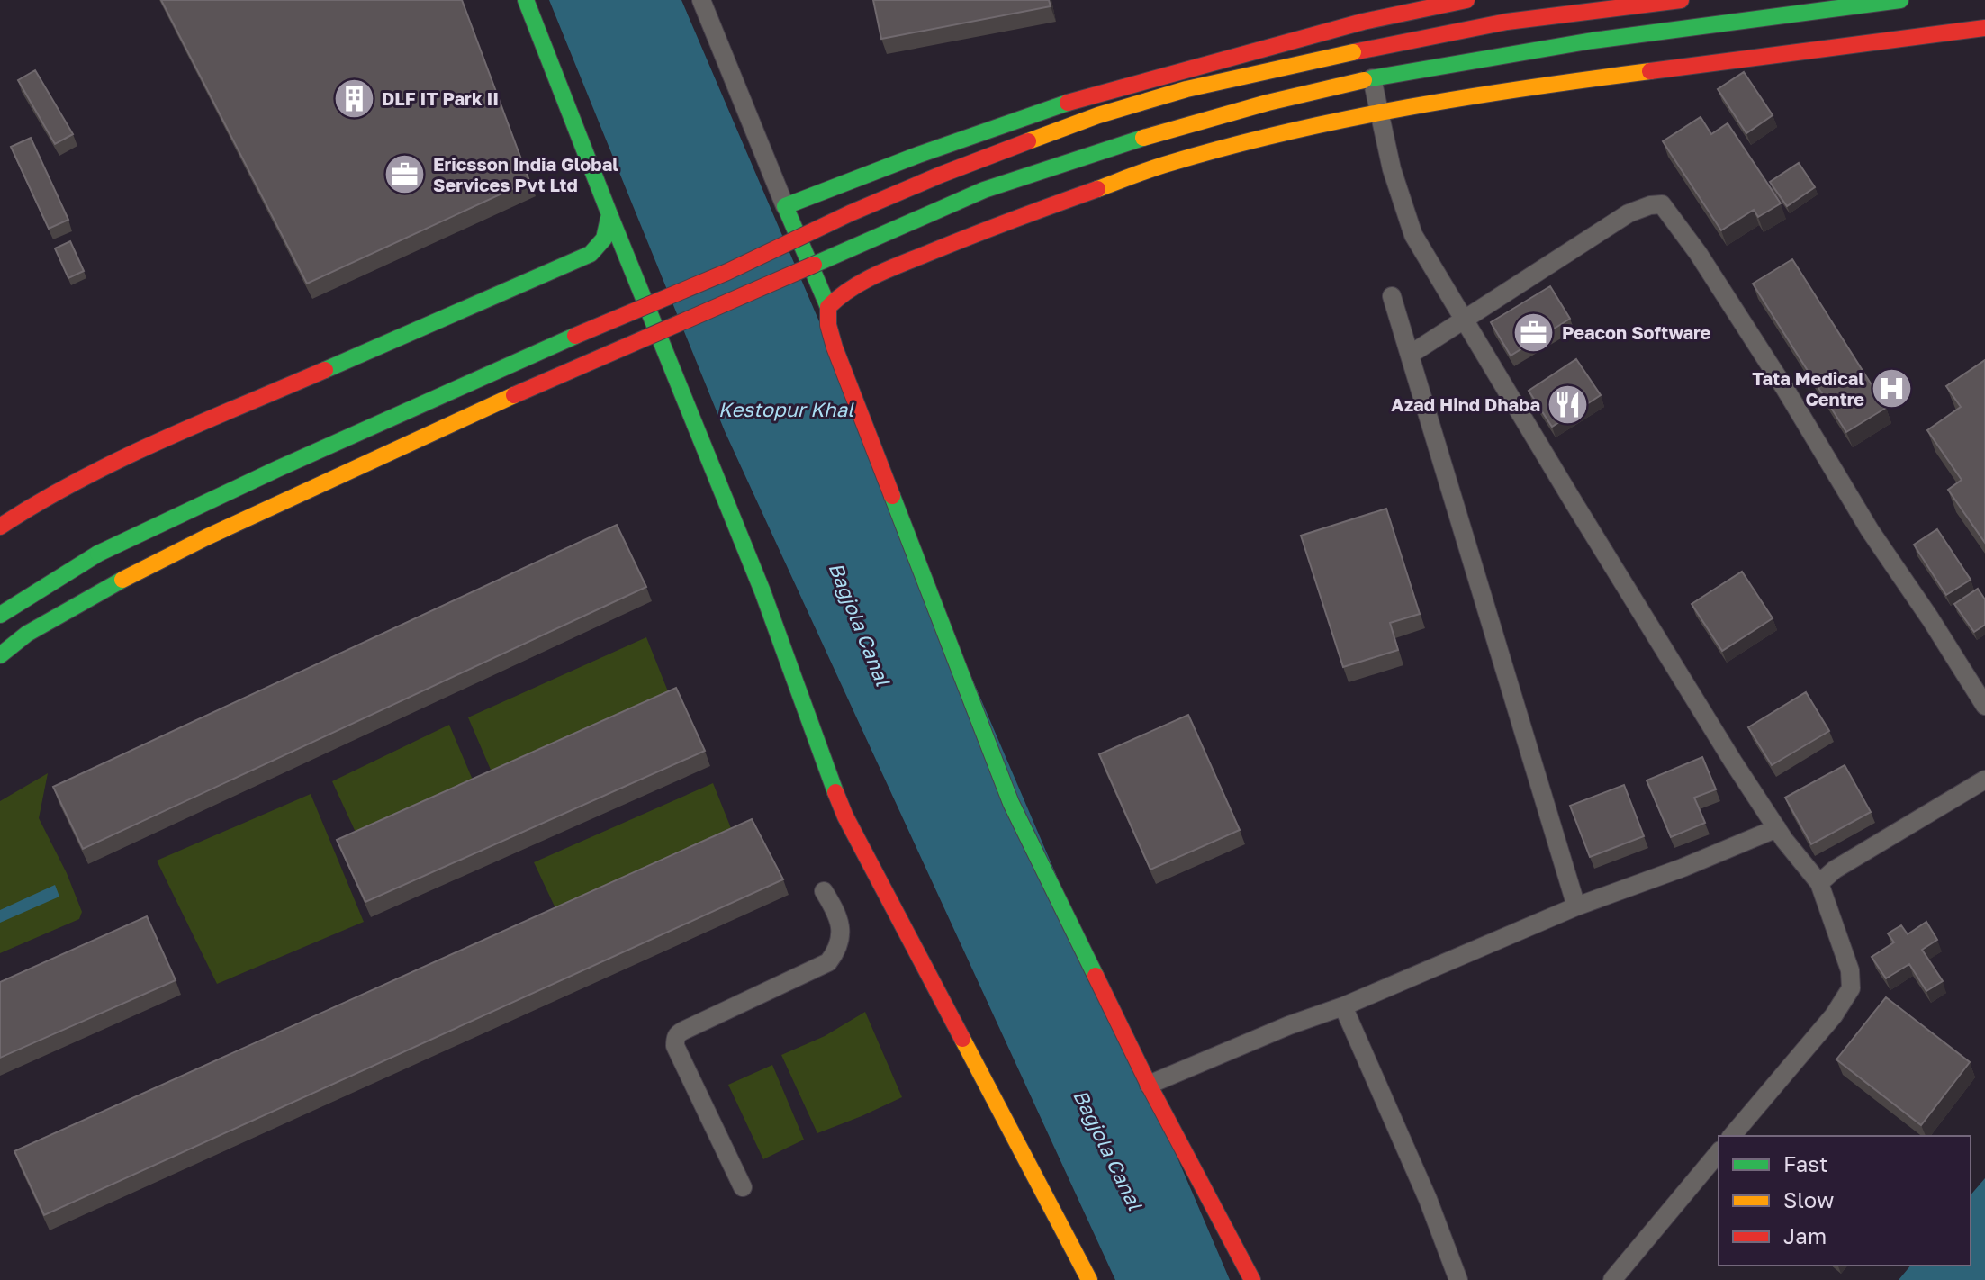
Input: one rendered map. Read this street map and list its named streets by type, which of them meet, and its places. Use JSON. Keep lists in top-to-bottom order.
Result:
{
  "water": ["Kestopur Khal", "Bagjola Canal"],
  "places": {
    "building": ["DLF IT Park II"],
    "office": ["Ericsson India Global Services Pvt Ltd", "Peacon Software"],
    "hospital": ["Tata Medical Centre"],
    "restaurant": ["Azad Hind Dhaba"]
  },
  "legend": ["Fast", "Slow", "Jam"]
}
